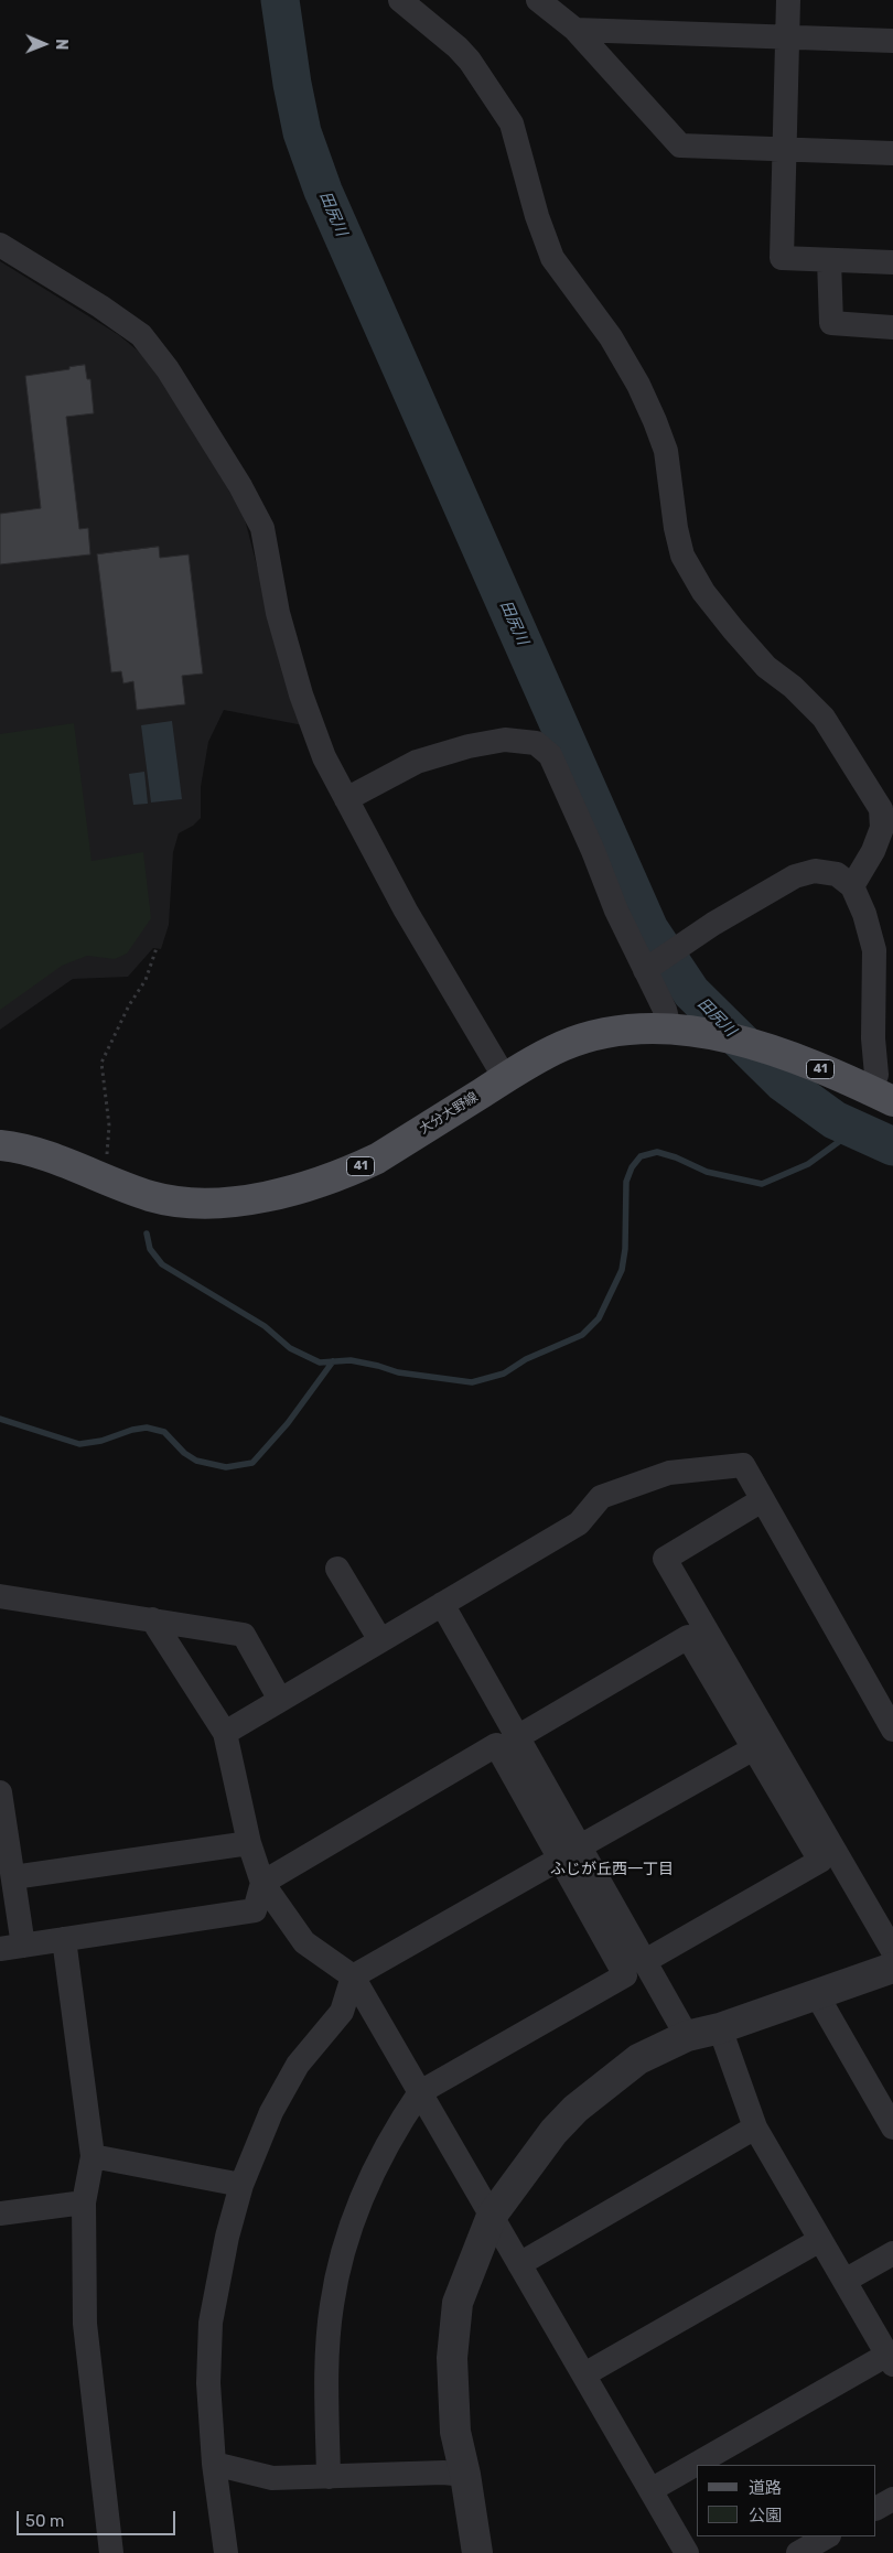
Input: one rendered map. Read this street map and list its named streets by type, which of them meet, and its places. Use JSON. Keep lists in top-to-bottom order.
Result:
{
  "streets": {
    "main road": ["41", "大分大野線"]
  },
  "districts": ["ふじが丘西一丁目"],
  "water": ["田尻川"],
  "legend": ["道路", "公園"],
  "scale_bar": "50 m",
  "north": "right"
}
